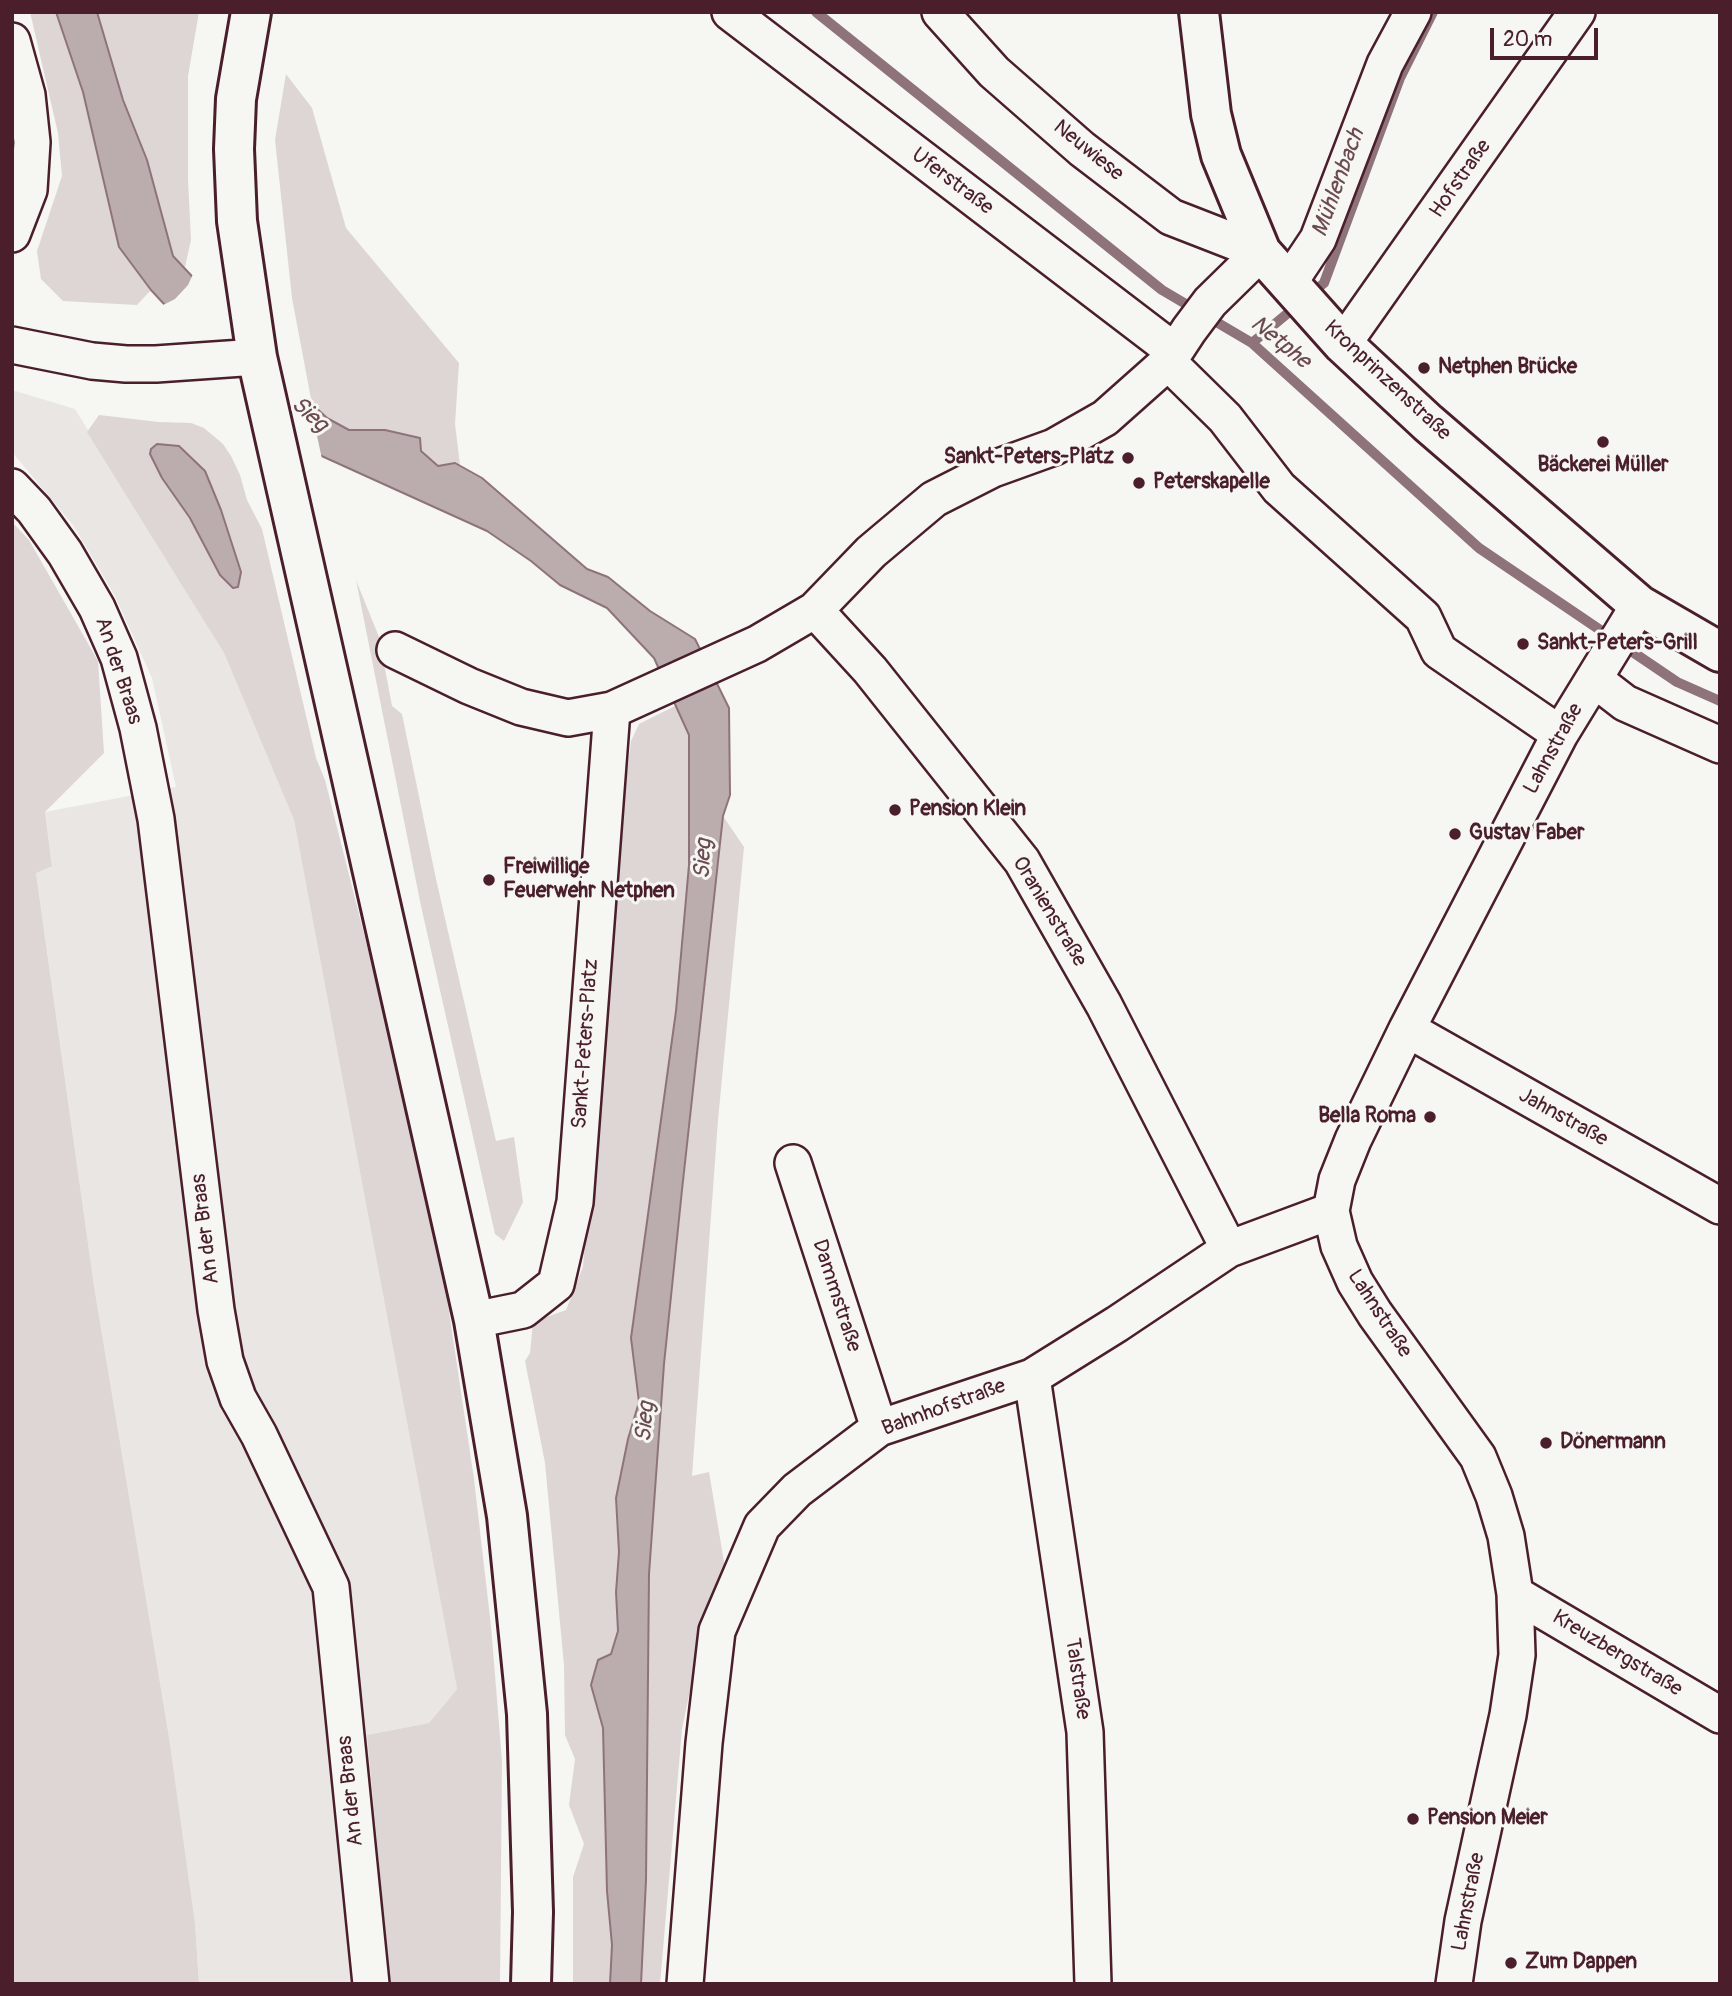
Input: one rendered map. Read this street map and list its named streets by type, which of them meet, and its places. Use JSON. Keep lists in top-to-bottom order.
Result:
{
  "streets": {
    "main road": ["Kronprinzenstraße"],
    "street": [
      "Neuwiese",
      "Hofstraße",
      "Uferstraße",
      "An der Braas",
      "Lahnstraße",
      "Oranienstraße",
      "Sankt-Peters-Platz",
      "Jahnstraße",
      "Dammstraße",
      "Bahnhofstraße",
      "Kreuzbergstraße",
      "Talstraße"
    ]
  },
  "crossings": [
    ["Neuwiese", "Kronprinzenstraße"],
    ["Hofstraße", "Kronprinzenstraße"],
    ["Kronprinzenstraße", "Lahnstraße"],
    ["Lahnstraße", "Jahnstraße"],
    ["Lahnstraße", "Bahnhofstraße"],
    ["Lahnstraße", "Kreuzbergstraße"],
    ["Oranienstraße", "Bahnhofstraße"],
    ["Dammstraße", "Bahnhofstraße"],
    ["Bahnhofstraße", "Talstraße"]
  ],
  "water": ["Mühlenbach", "Netphe", "Sieg"],
  "places": [
    "Netphen Brücke",
    "Bäckerei Müller",
    "Sankt-Peters-Platz",
    "Peterskapelle",
    "Sankt-Peters-Grill",
    "Pension Klein",
    "Gustav Faber",
    "Freiwillige Feuerwehr Netphen",
    "Bella Roma",
    "Dönermann",
    "Pension Meier",
    "Zum Dappen"
  ],
  "scale_bar": "20 m"
}
